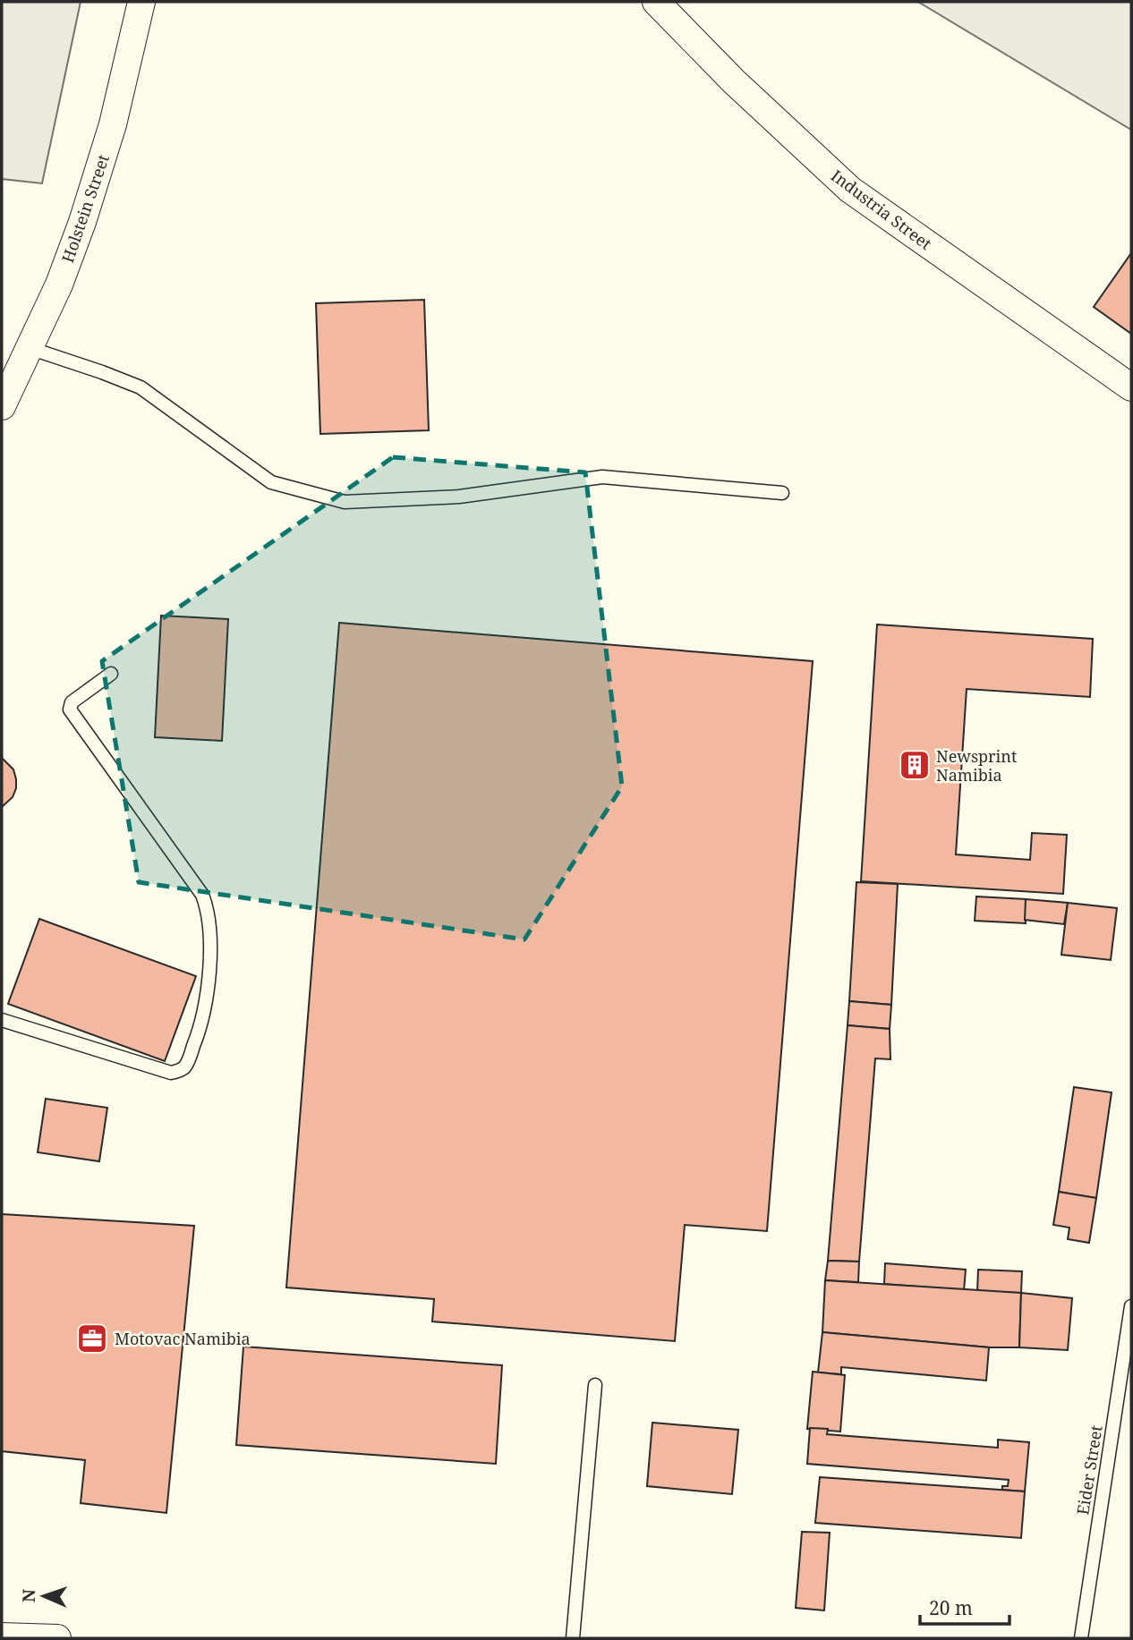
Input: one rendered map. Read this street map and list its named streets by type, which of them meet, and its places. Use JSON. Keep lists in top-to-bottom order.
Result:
{
  "streets": {
    "street": ["Holstein Street", "Industria Street"],
    "lane": ["Eider Street"]
  },
  "places": {
    "building": ["Newsprint Namibia"],
    "office": ["Motovac Namibia"]
  },
  "scale_bar": "20 m",
  "north": "left"
}
